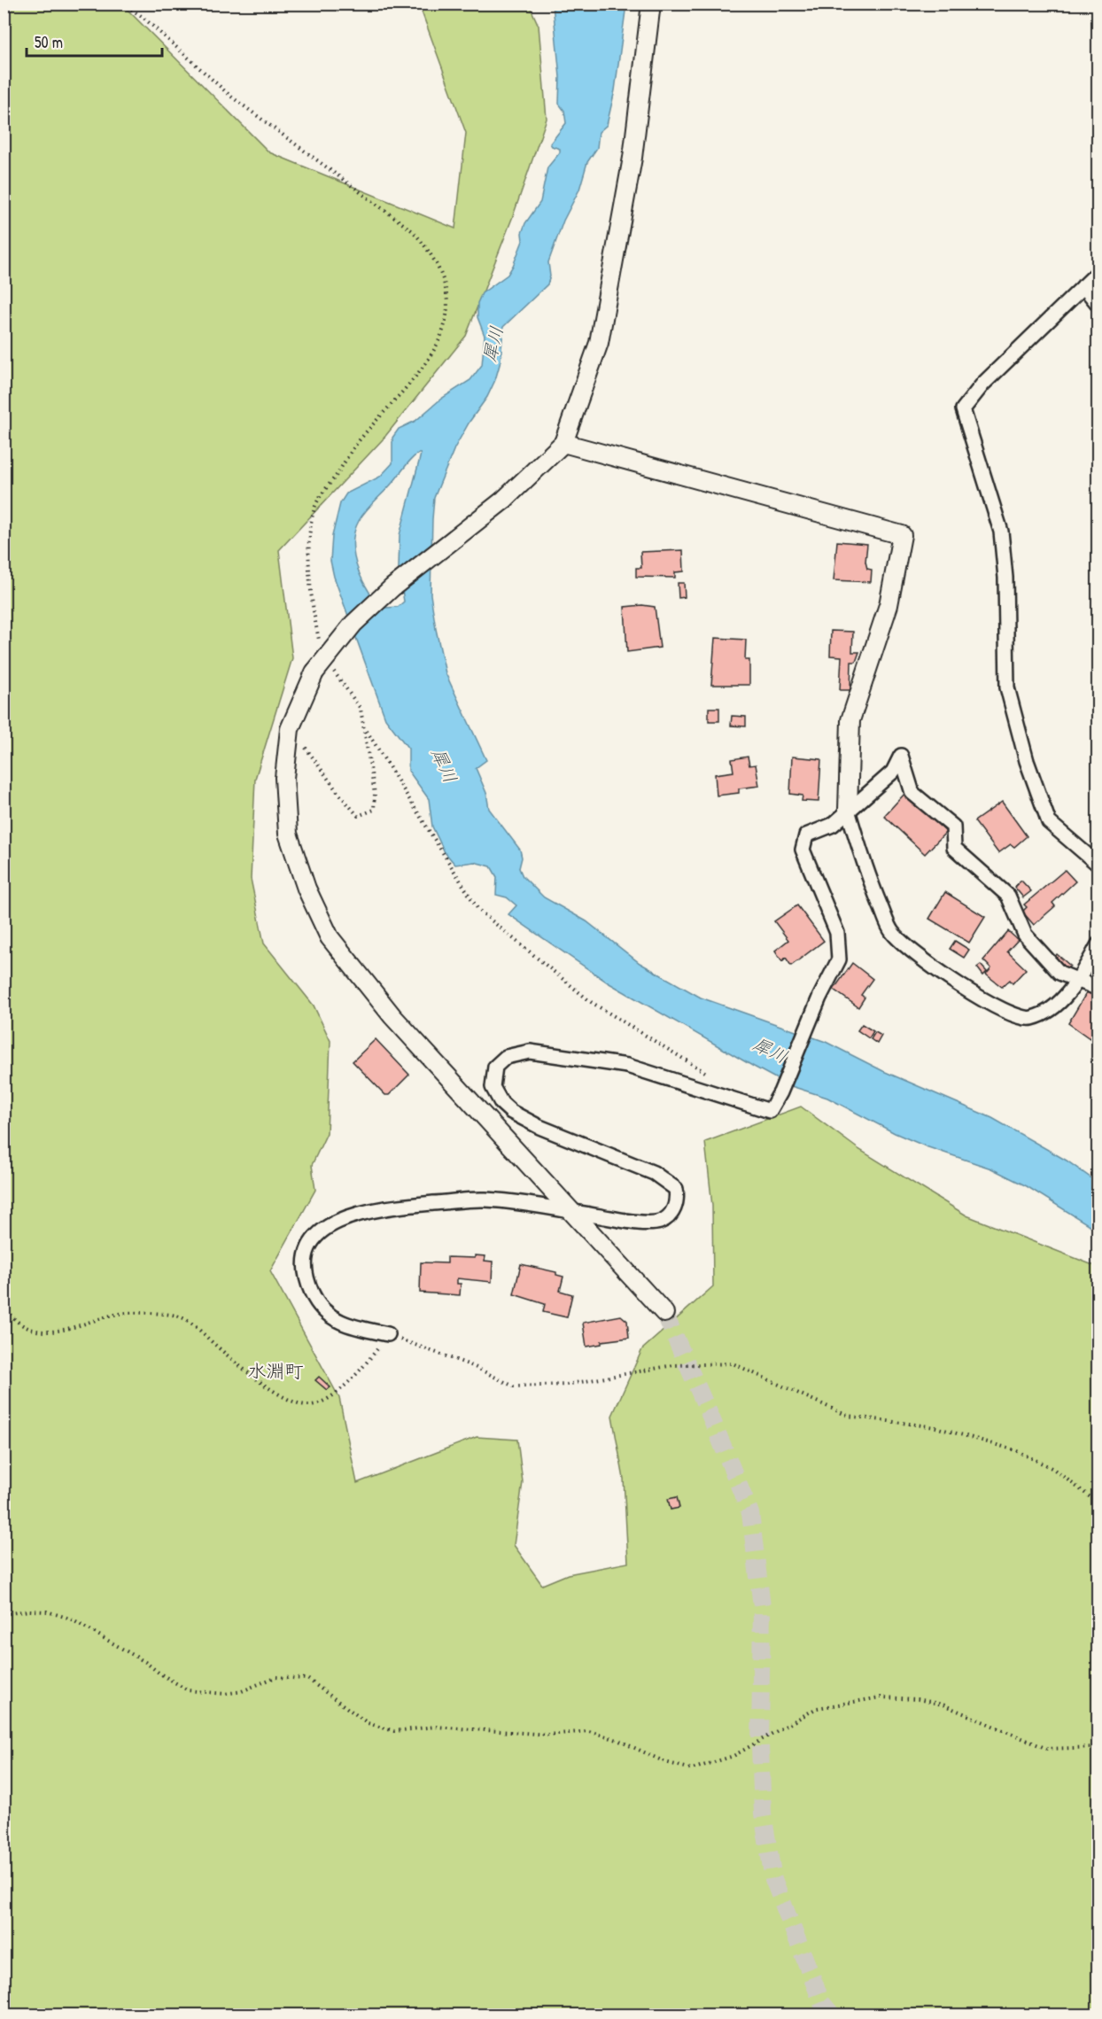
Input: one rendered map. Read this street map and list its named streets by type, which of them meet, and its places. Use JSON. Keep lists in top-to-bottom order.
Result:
{
  "districts": ["水淵町"],
  "water": ["犀川"],
  "scale_bar": "50 m"
}
